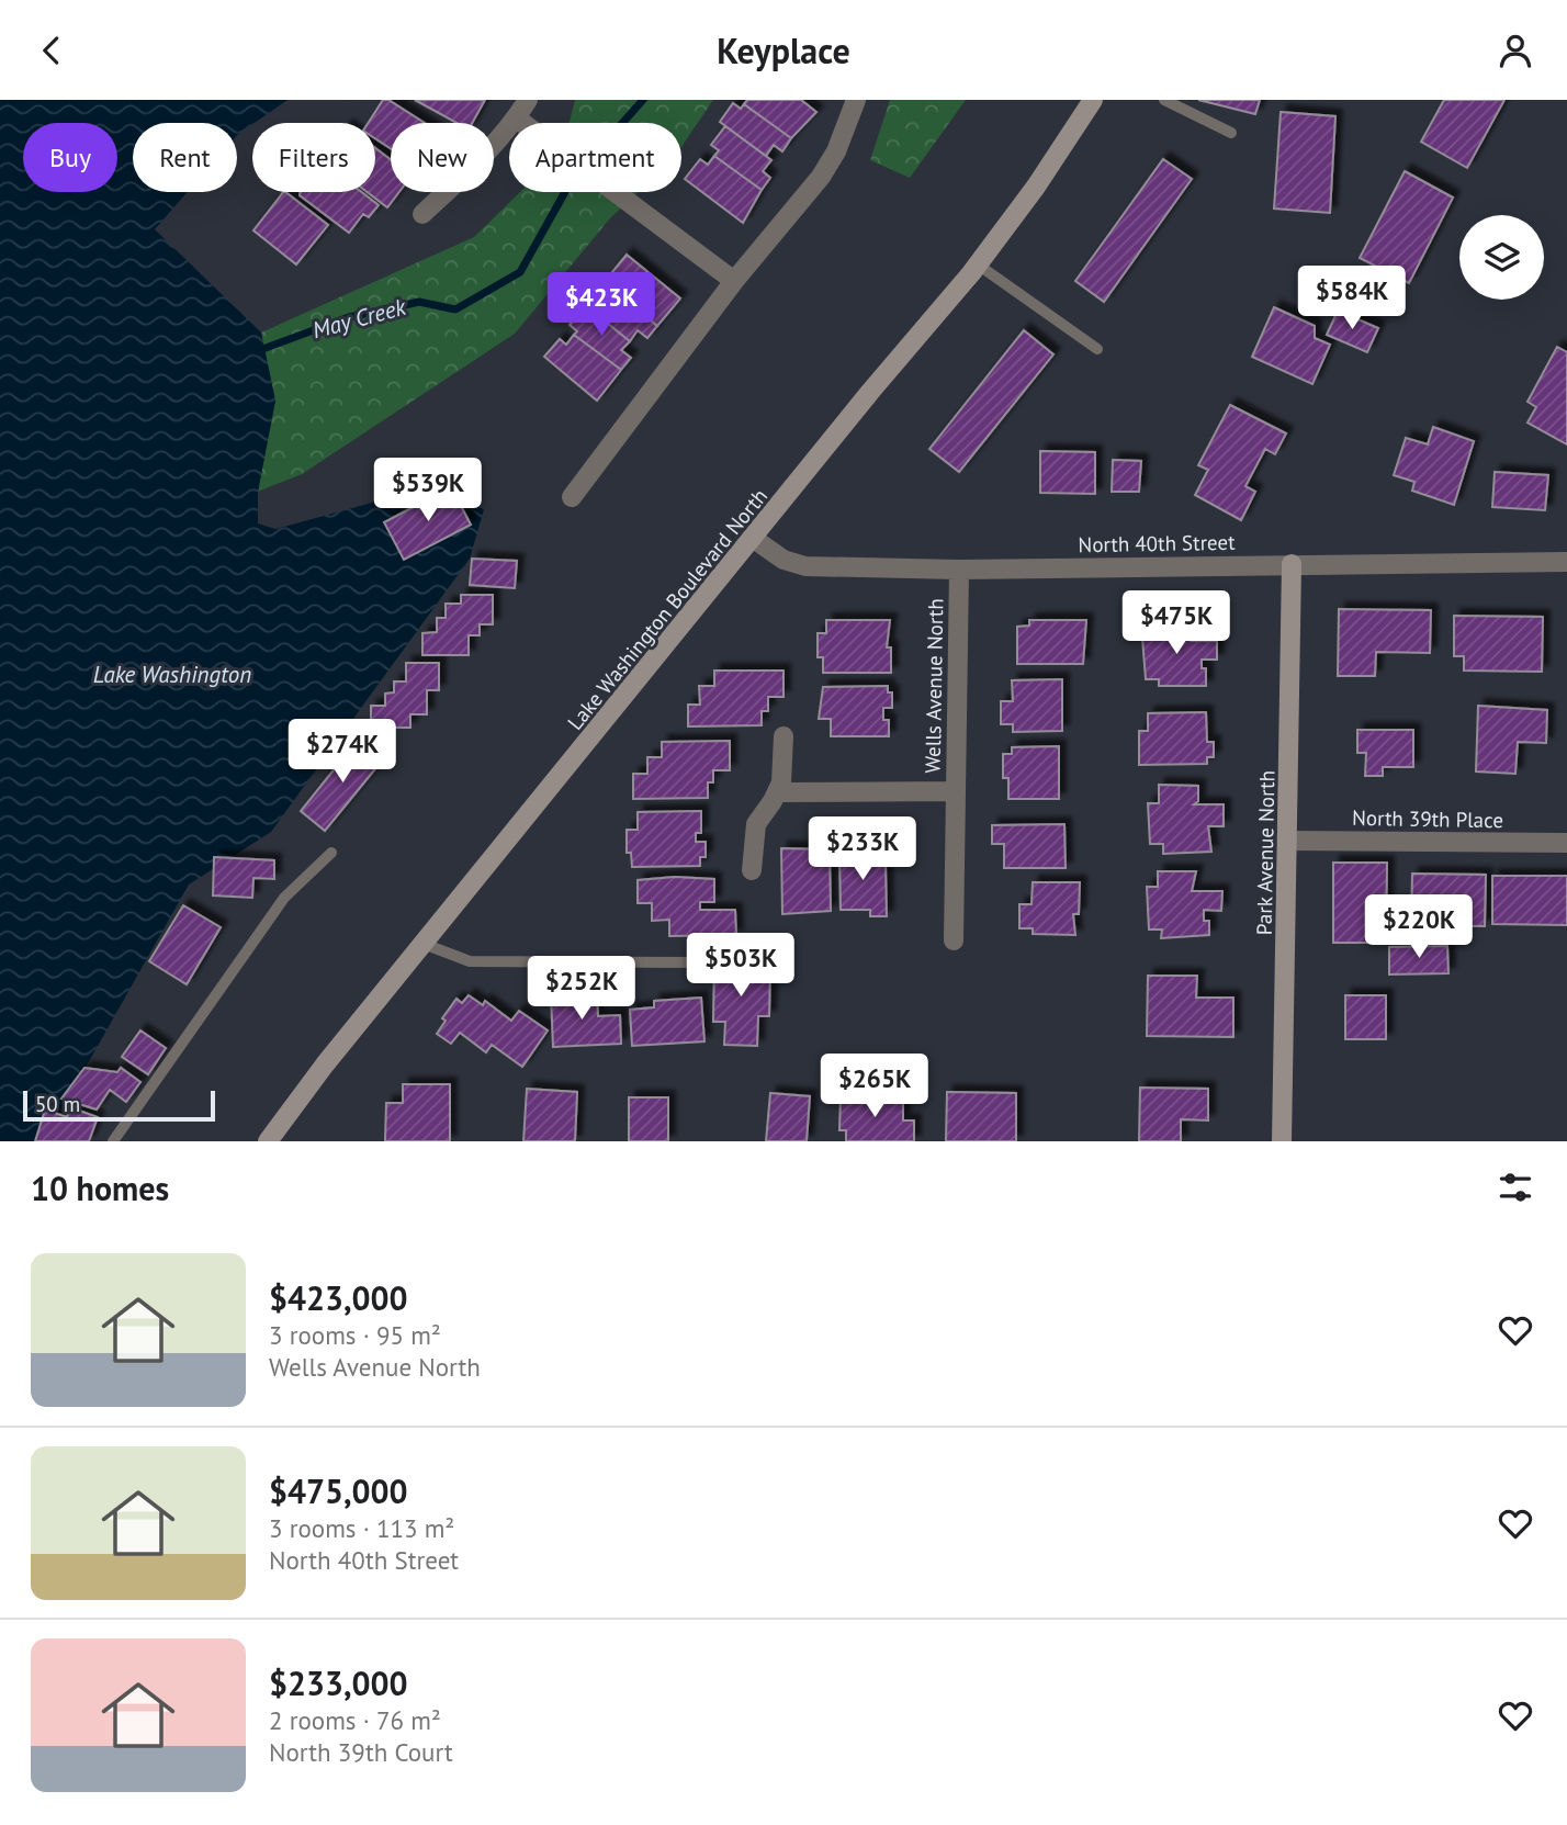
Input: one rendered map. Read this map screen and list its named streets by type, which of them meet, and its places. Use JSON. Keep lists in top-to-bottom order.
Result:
{
  "streets": {
    "street": [
      "North 40th Street",
      "Lake Washington Boulevard North",
      "Wells Avenue North",
      "North 39th Place",
      "Park Avenue North"
    ]
  },
  "crossings": [
    ["North 40th Street", "Lake Washington Boulevard North"],
    ["North 40th Street", "Wells Avenue North"],
    ["North 40th Street", "Park Avenue North"],
    ["North 39th Place", "Park Avenue North"]
  ],
  "water": ["May Creek", "Lake Washington"],
  "scale_bar": "50 m",
  "page": {
    "header": "Keyplace",
    "chip": [
      "Buy",
      "Rent",
      "Filters",
      "New",
      "Apartment"
    ],
    "price": [
      "$584K",
      "$423K",
      "$539K",
      "$475K",
      "$274K",
      "$233K",
      "$220K",
      "$503K",
      "$252K",
      "$265K"
    ],
    "scale": "50 m",
    "heading": "10 homes",
    "list": [
      {
        "name": "$423,000",
        "note": "3 rooms · 95 m² · Wells Avenue North"
      },
      {
        "name": "$475,000",
        "note": "3 rooms · 113 m² · North 40th Street"
      },
      {
        "name": "$233,000",
        "note": "2 rooms · 76 m² · North 39th Court"
      }
    ]
  }
}
